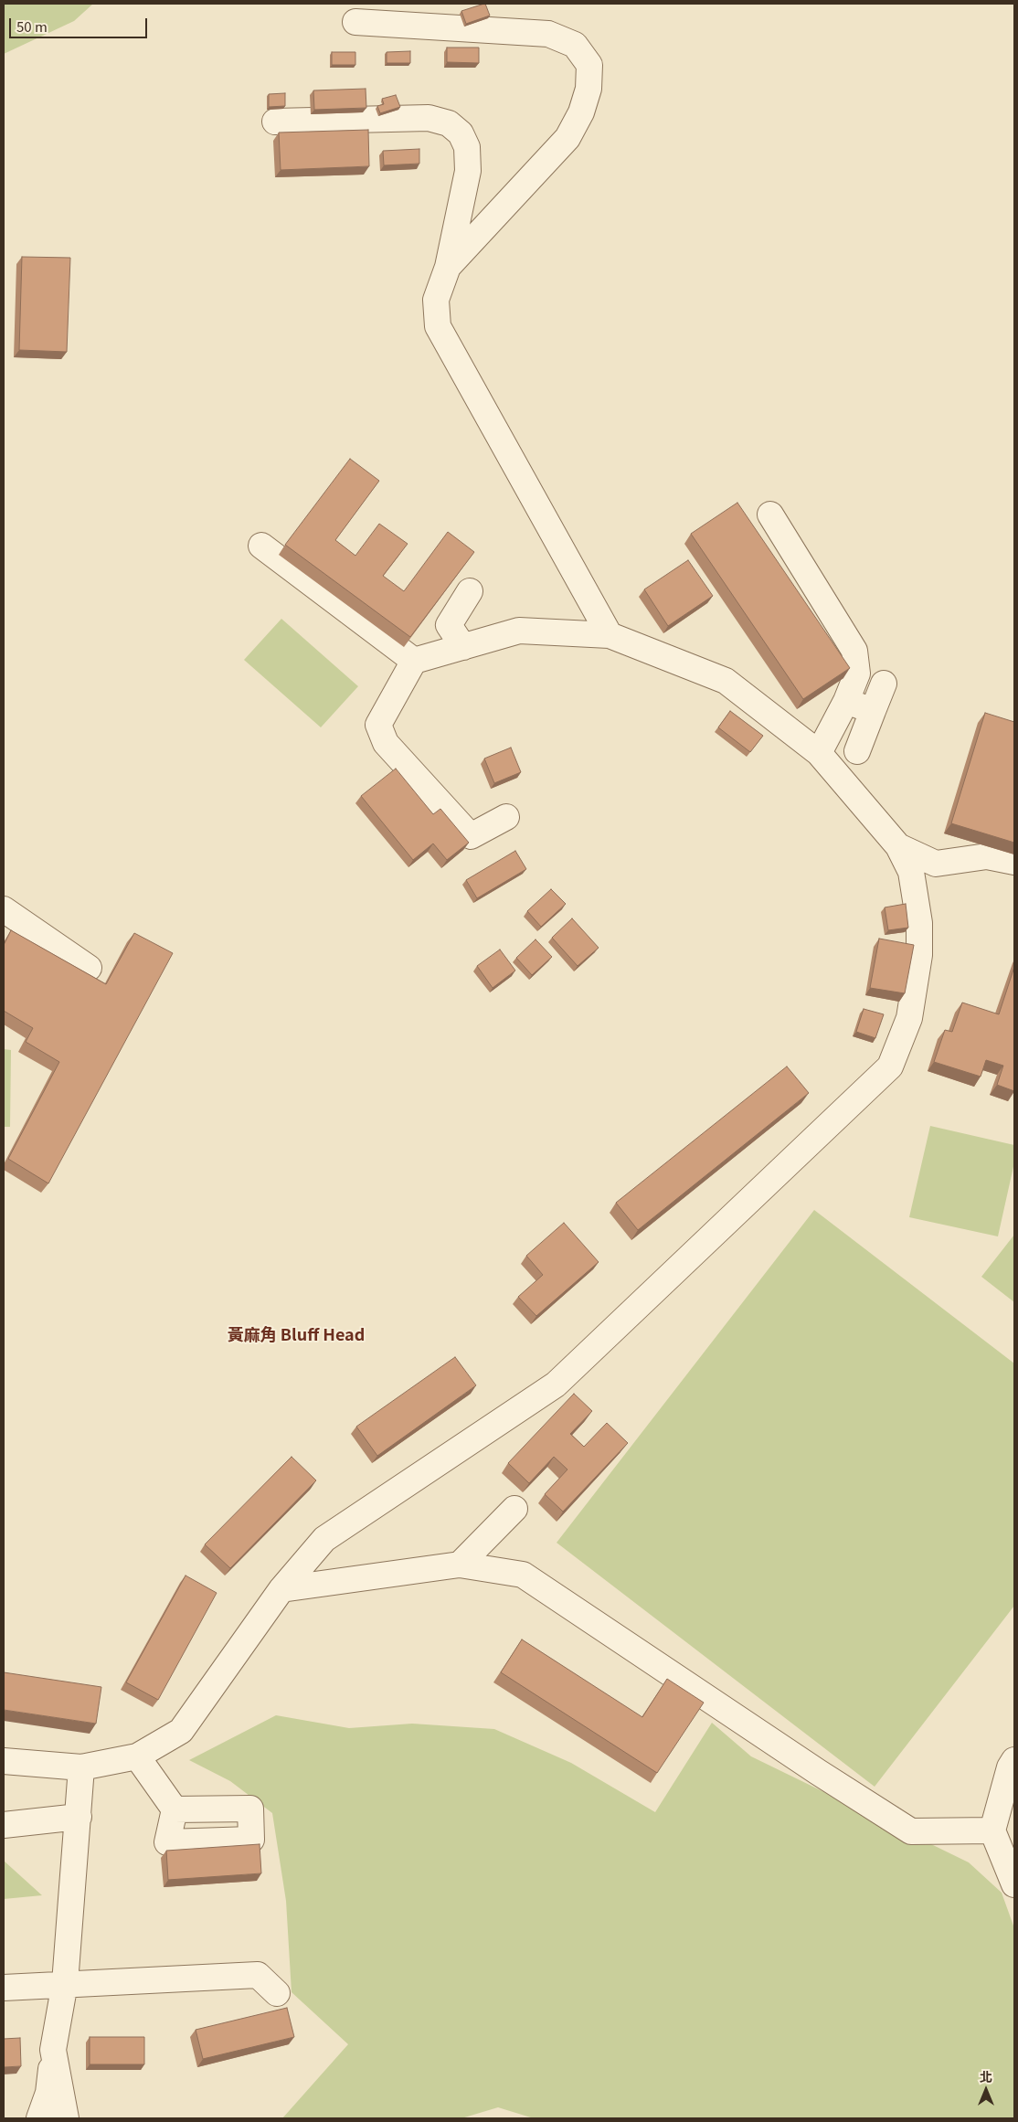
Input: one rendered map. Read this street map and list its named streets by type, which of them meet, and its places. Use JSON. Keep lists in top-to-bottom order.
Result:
{
  "districts": ["黃麻角 Bluff Head"],
  "scale_bar": "50 m",
  "north": "top"
}
